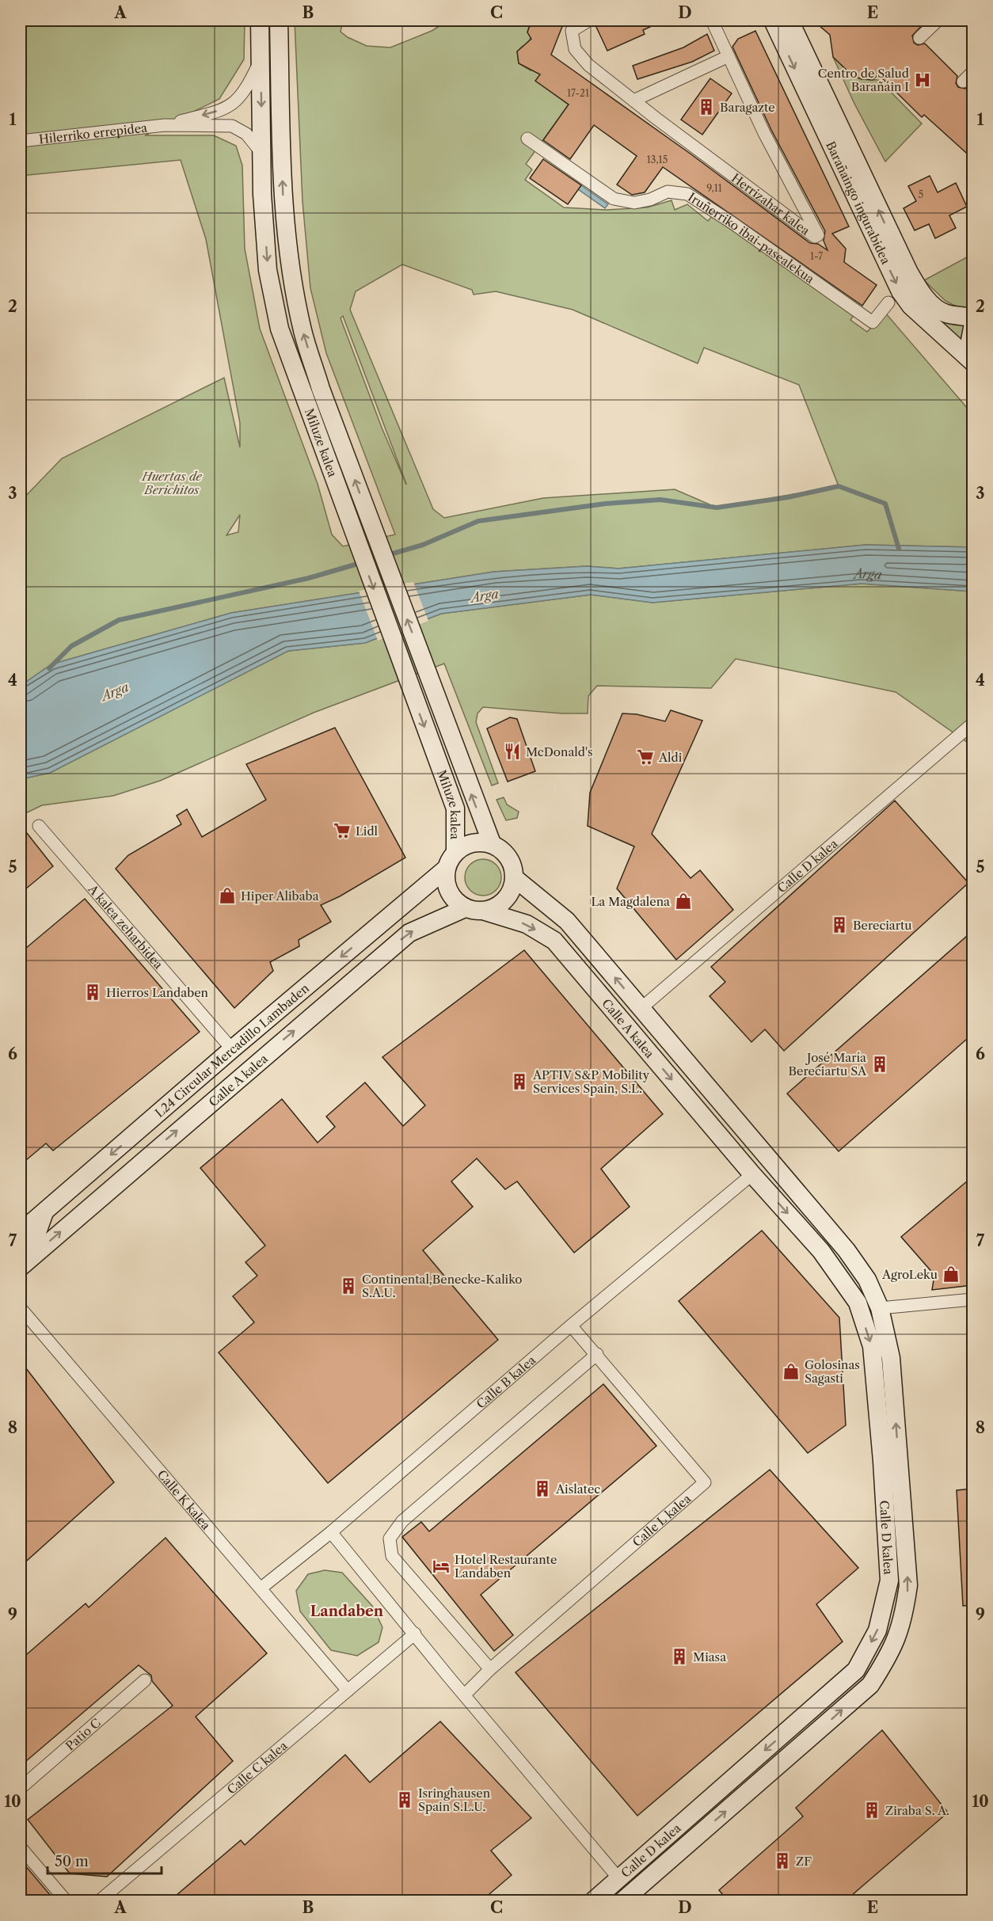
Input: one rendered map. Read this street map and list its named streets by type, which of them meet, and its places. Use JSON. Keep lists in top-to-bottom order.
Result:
{
  "streets": {
    "main road": [
      "Barañaingo ingurabidea",
      "Miluze kalea",
      "Calle D kalea",
      "Calle A kalea",
      "L24 Circular Mercadillo Lambaden"
    ],
    "street": [
      "Hilerriko errepidea",
      "Herrizahar kalea",
      "Iruñerriko ibai-pasealekua",
      "A kalea zeharbidea",
      "Calle B kalea",
      "Calle K kalea",
      "Calle L kalea",
      "Patio C",
      "Calle C kalea"
    ]
  },
  "crossings": [
    ["Hilerriko errepidea", "Miluze kalea"],
    ["Miluze kalea", "Calle A kalea"],
    ["Miluze kalea", "L24 Circular Mercadillo Lambaden"],
    ["Calle D kalea", "Calle A kalea"],
    ["Calle D kalea", "Calle B kalea"],
    ["A kalea zeharbidea", "L24 Circular Mercadillo Lambaden"],
    ["Calle A kalea", "L24 Circular Mercadillo Lambaden"],
    ["Calle A kalea", "Calle B kalea"],
    ["Calle B kalea", "Calle K kalea"],
    ["Calle B kalea", "Calle L kalea"],
    ["Calle K kalea", "Calle C kalea"]
  ],
  "one_way": ["L24 Circular Mercadillo Lambaden"],
  "districts": ["Landaben"],
  "water": ["Arga"],
  "parks": ["Huertas de Berichitos"],
  "places": {
    "hospital": ["Centro de Salud Barañáin I"],
    "building": [
      "Baragazte",
      "Bereciartu",
      "Hierros Landaben",
      "José María Bereciartu SA",
      "APTIV S&P Mobility Services Spain, S.L.",
      "Continental,Benecke-Kaliko S.A.U.",
      "Aislatec",
      "Miasa",
      "Isringhausen Spain S.L.U.",
      "Ziraba S. A.",
      "ZF"
    ],
    "restaurant": ["McDonald's"],
    "supermarket": ["Aldi", "Lidl"],
    "shop": [
      "Hiper Alibaba",
      "La Magdalena",
      "AgroLeku",
      "Golosinas Sagasti"
    ],
    "hotel": ["Hotel Restaurante Landaben"]
  },
  "house_numbers": [
    "17-21",
    "13,15",
    "9,11",
    "5",
    "1-7"
  ],
  "scale_bar": "50 m",
  "grid": {
    "columns": [
      "A",
      "B",
      "C",
      "D",
      "E"
    ],
    "rows": [
      "1",
      "2",
      "3",
      "4",
      "5",
      "6",
      "7",
      "8",
      "9",
      "10"
    ]
  }
}
